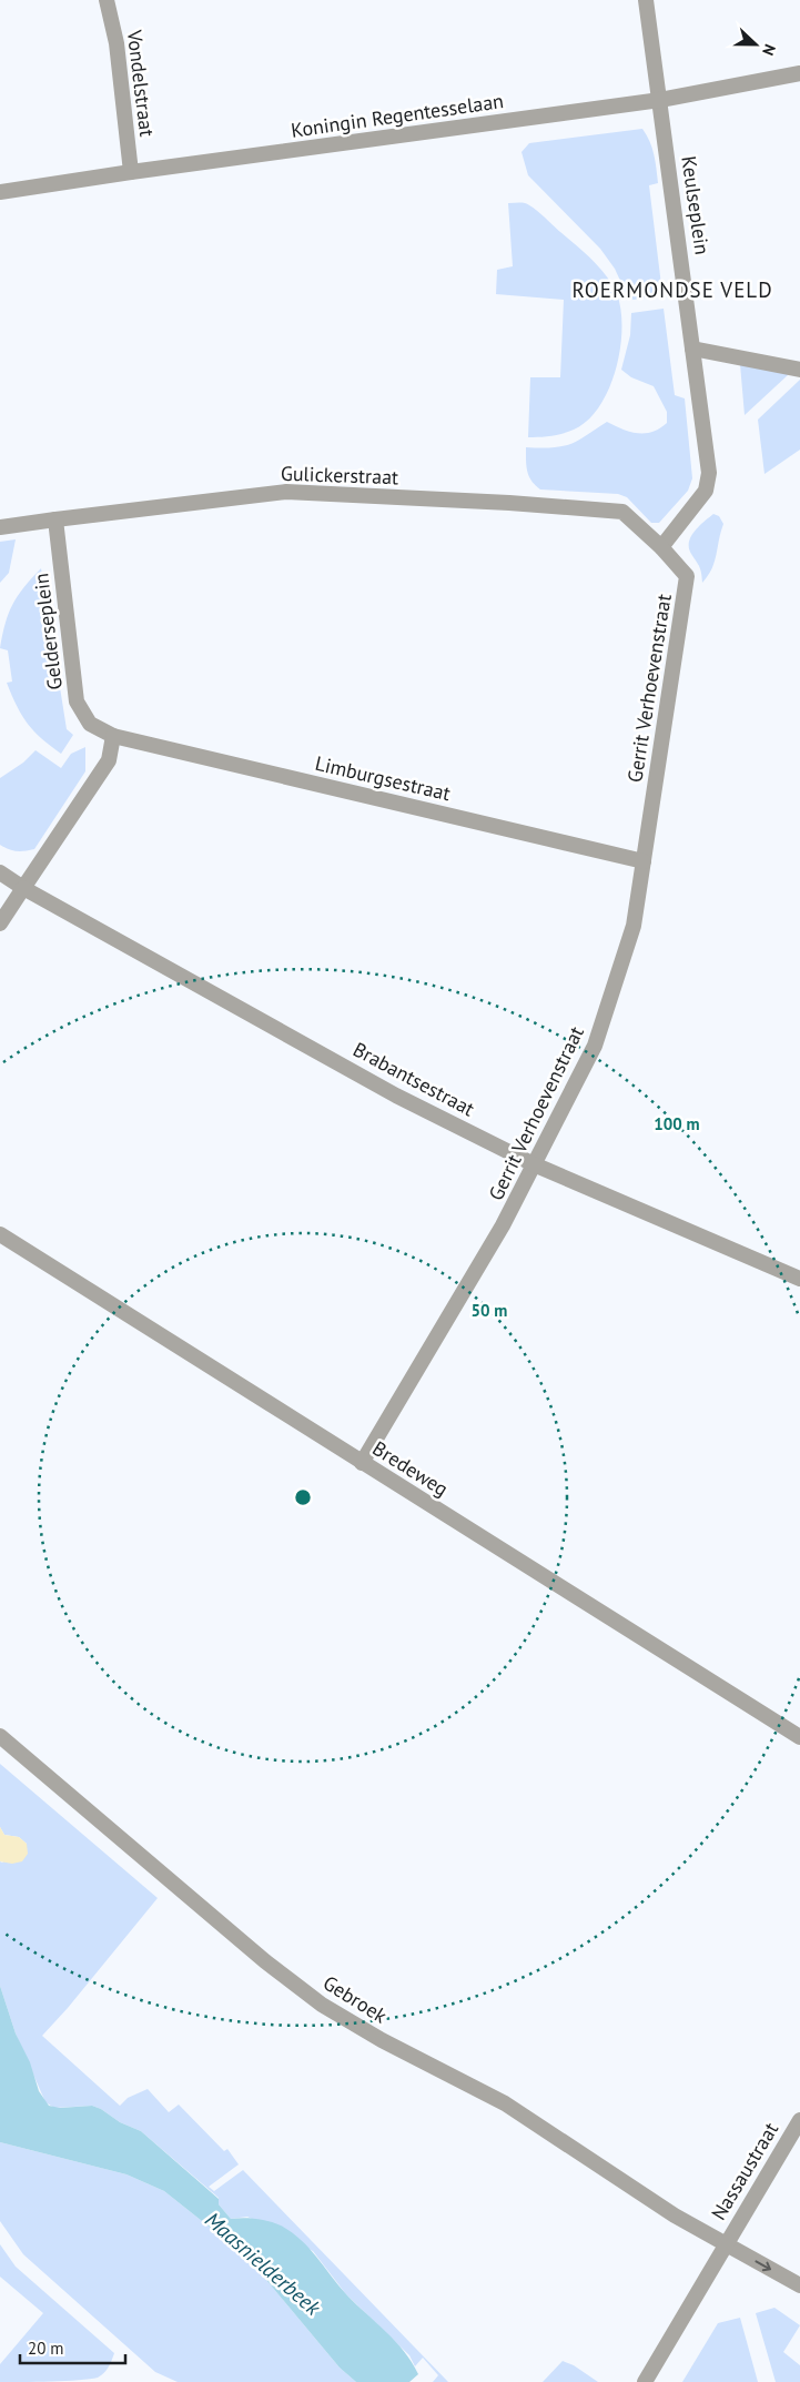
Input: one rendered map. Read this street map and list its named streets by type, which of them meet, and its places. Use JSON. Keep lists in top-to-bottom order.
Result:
{
  "streets": {
    "street": [
      "Vondelstraat",
      "Koningin Regentesselaan",
      "Keulseplein",
      "Gulickerstraat",
      "Gelderseplein",
      "Gerrit Verhoevenstraat",
      "Limburgsestraat",
      "Brabantsestraat",
      "Bredeweg",
      "Gebroek",
      "Nassaustraat"
    ]
  },
  "crossings": [
    ["Vondelstraat", "Koningin Regentesselaan"],
    ["Koningin Regentesselaan", "Keulseplein"],
    ["Keulseplein", "Gerrit Verhoevenstraat"],
    ["Gulickerstraat", "Gelderseplein"],
    ["Gulickerstraat", "Gerrit Verhoevenstraat"],
    ["Gelderseplein", "Limburgsestraat"],
    ["Gerrit Verhoevenstraat", "Limburgsestraat"],
    ["Gerrit Verhoevenstraat", "Brabantsestraat"],
    ["Gerrit Verhoevenstraat", "Bredeweg"],
    ["Gebroek", "Nassaustraat"]
  ],
  "districts": ["ROERMONDSE VELD"],
  "water": ["Maasnielderbeek"],
  "scale_bar": "20 m",
  "north": "right",
  "rings": ["100 m", "50 m"]
}
